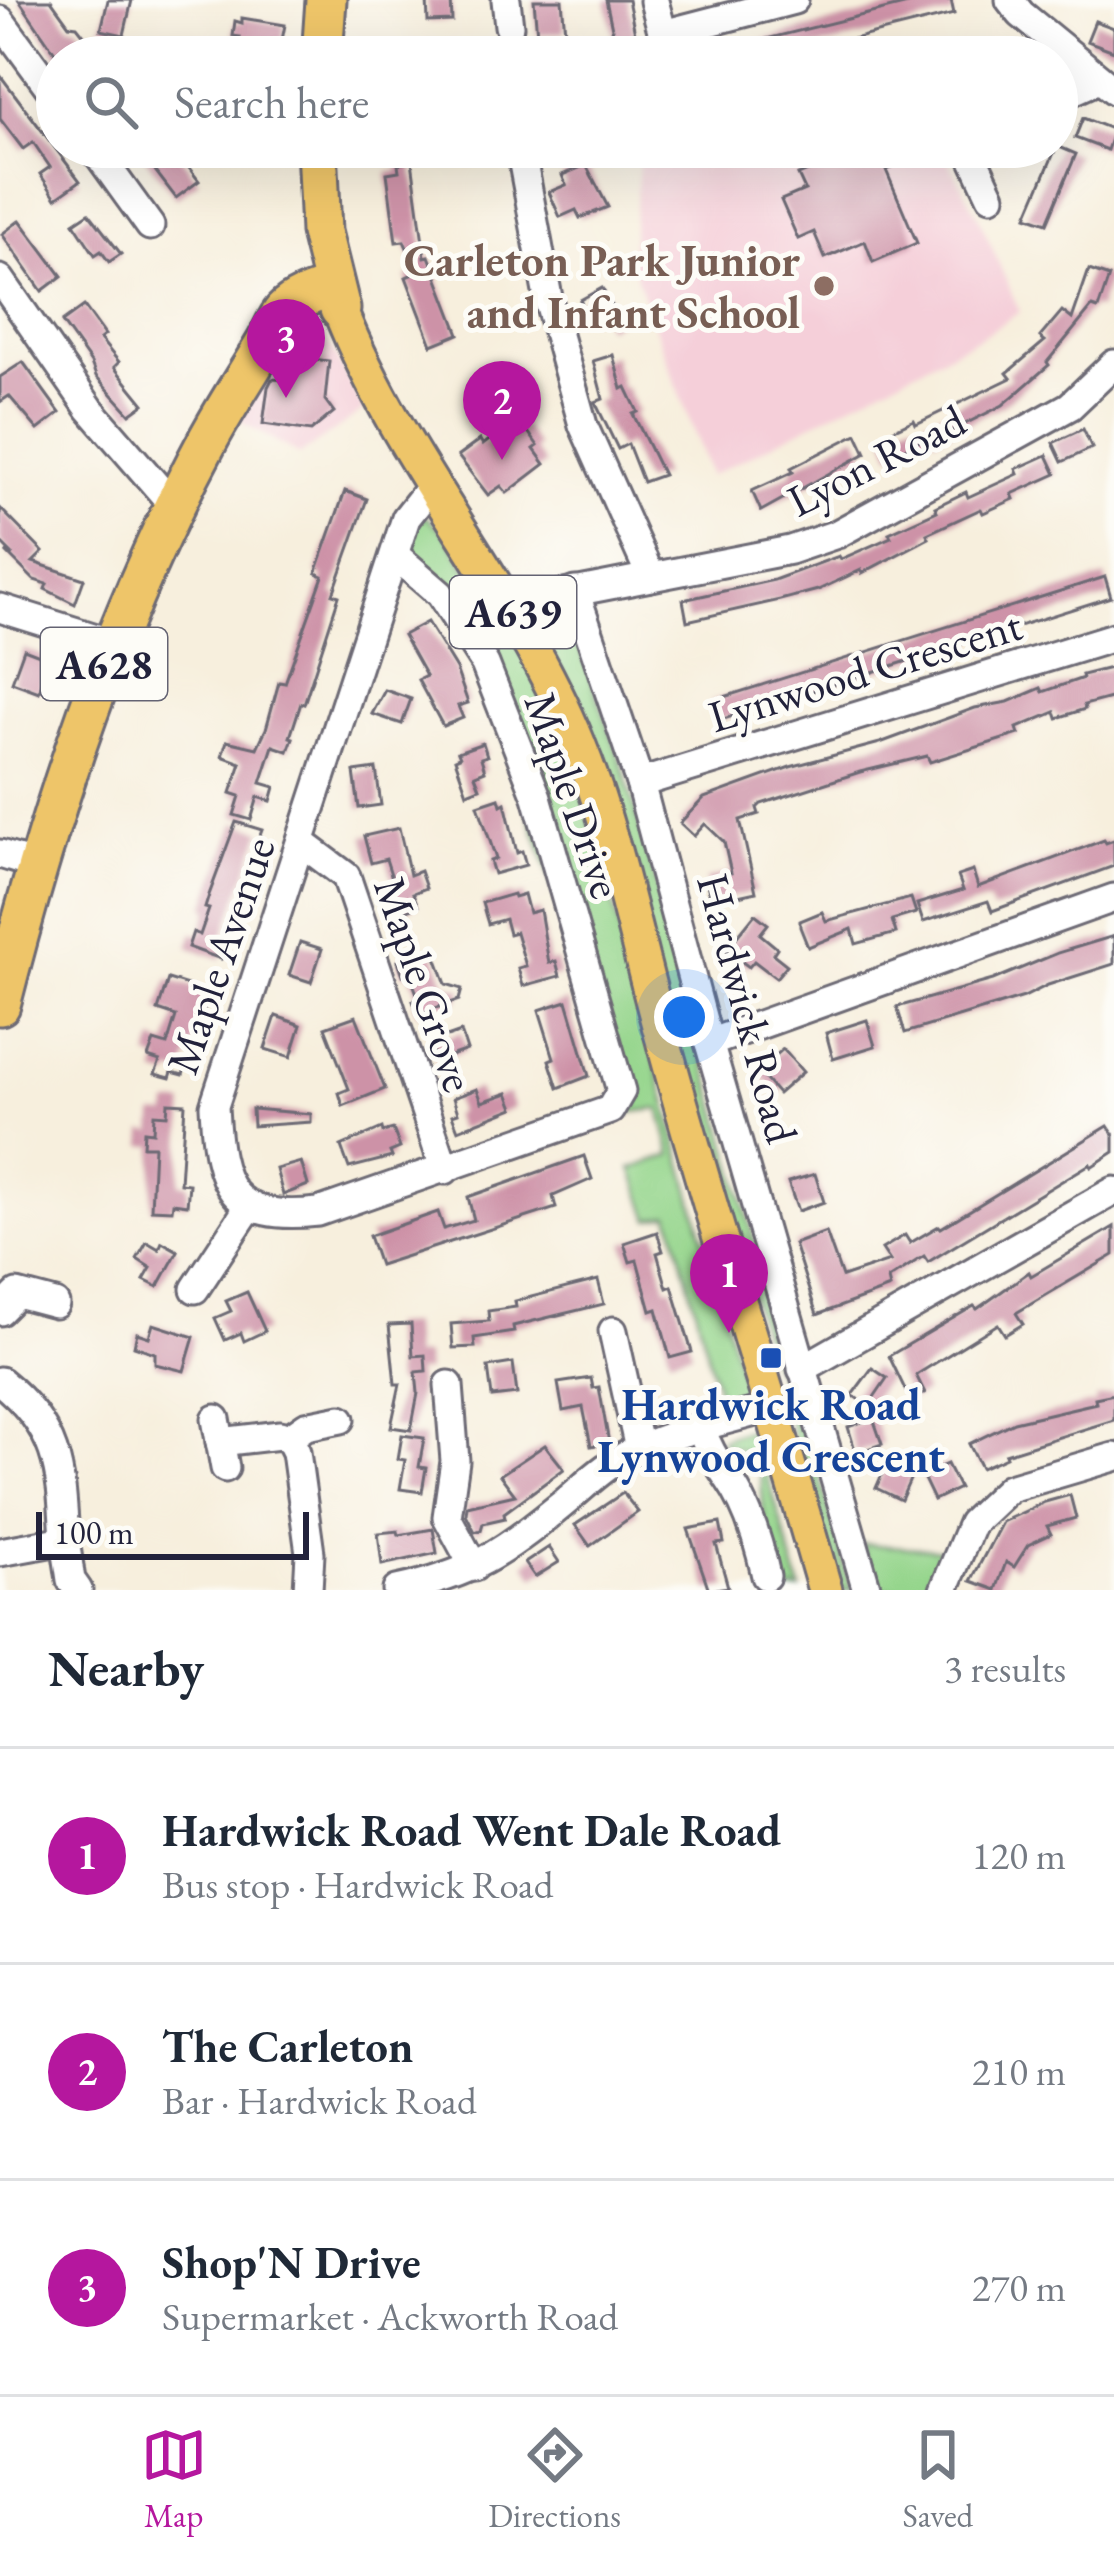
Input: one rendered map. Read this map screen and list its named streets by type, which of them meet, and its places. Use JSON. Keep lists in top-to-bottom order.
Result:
{
  "streets": {
    "highway": ["A639", "A628"],
    "main road": ["Hardwick Road"],
    "street": [
      "Lyon Road",
      "Lynwood Crescent",
      "Maple Drive",
      "Maple Avenue",
      "Maple Grove"
    ]
  },
  "crossings": [
    ["Lyon Road", "Hardwick Road"],
    ["A639", "A628"],
    ["A639", "Hardwick Road"],
    ["A628", "Hardwick Road"],
    ["Lynwood Crescent", "Hardwick Road"],
    ["Maple Drive", "Maple Avenue"],
    ["Maple Drive", "Maple Grove"],
    ["Maple Avenue", "Maple Grove"],
    ["Maple Avenue", "Hardwick Road"]
  ],
  "places": {
    "other": ["Carleton Park Junior and Infant School"],
    "transit": ["Hardwick Road Lynwood Crescent"]
  },
  "scale_bar": "100 m",
  "page": {
    "search": "Search here",
    "pins": ["3", "2", "1"],
    "scale": "100 m",
    "heading": ["Nearby", "3 results"],
    "list": [
      {
        "mark": "1",
        "name": "Hardwick Road Went Dale Road",
        "note": "Bus stop · Hardwick Road",
        "value": "120 m"
      },
      {
        "mark": "2",
        "name": "The Carleton",
        "note": "Bar · Hardwick Road",
        "value": "210 m"
      },
      {
        "mark": "3",
        "name": "Shop'N Drive",
        "note": "Supermarket · Ackworth Road",
        "value": "270 m"
      }
    ],
    "nav": ["Map", "Directions", "Saved"]
  }
}
